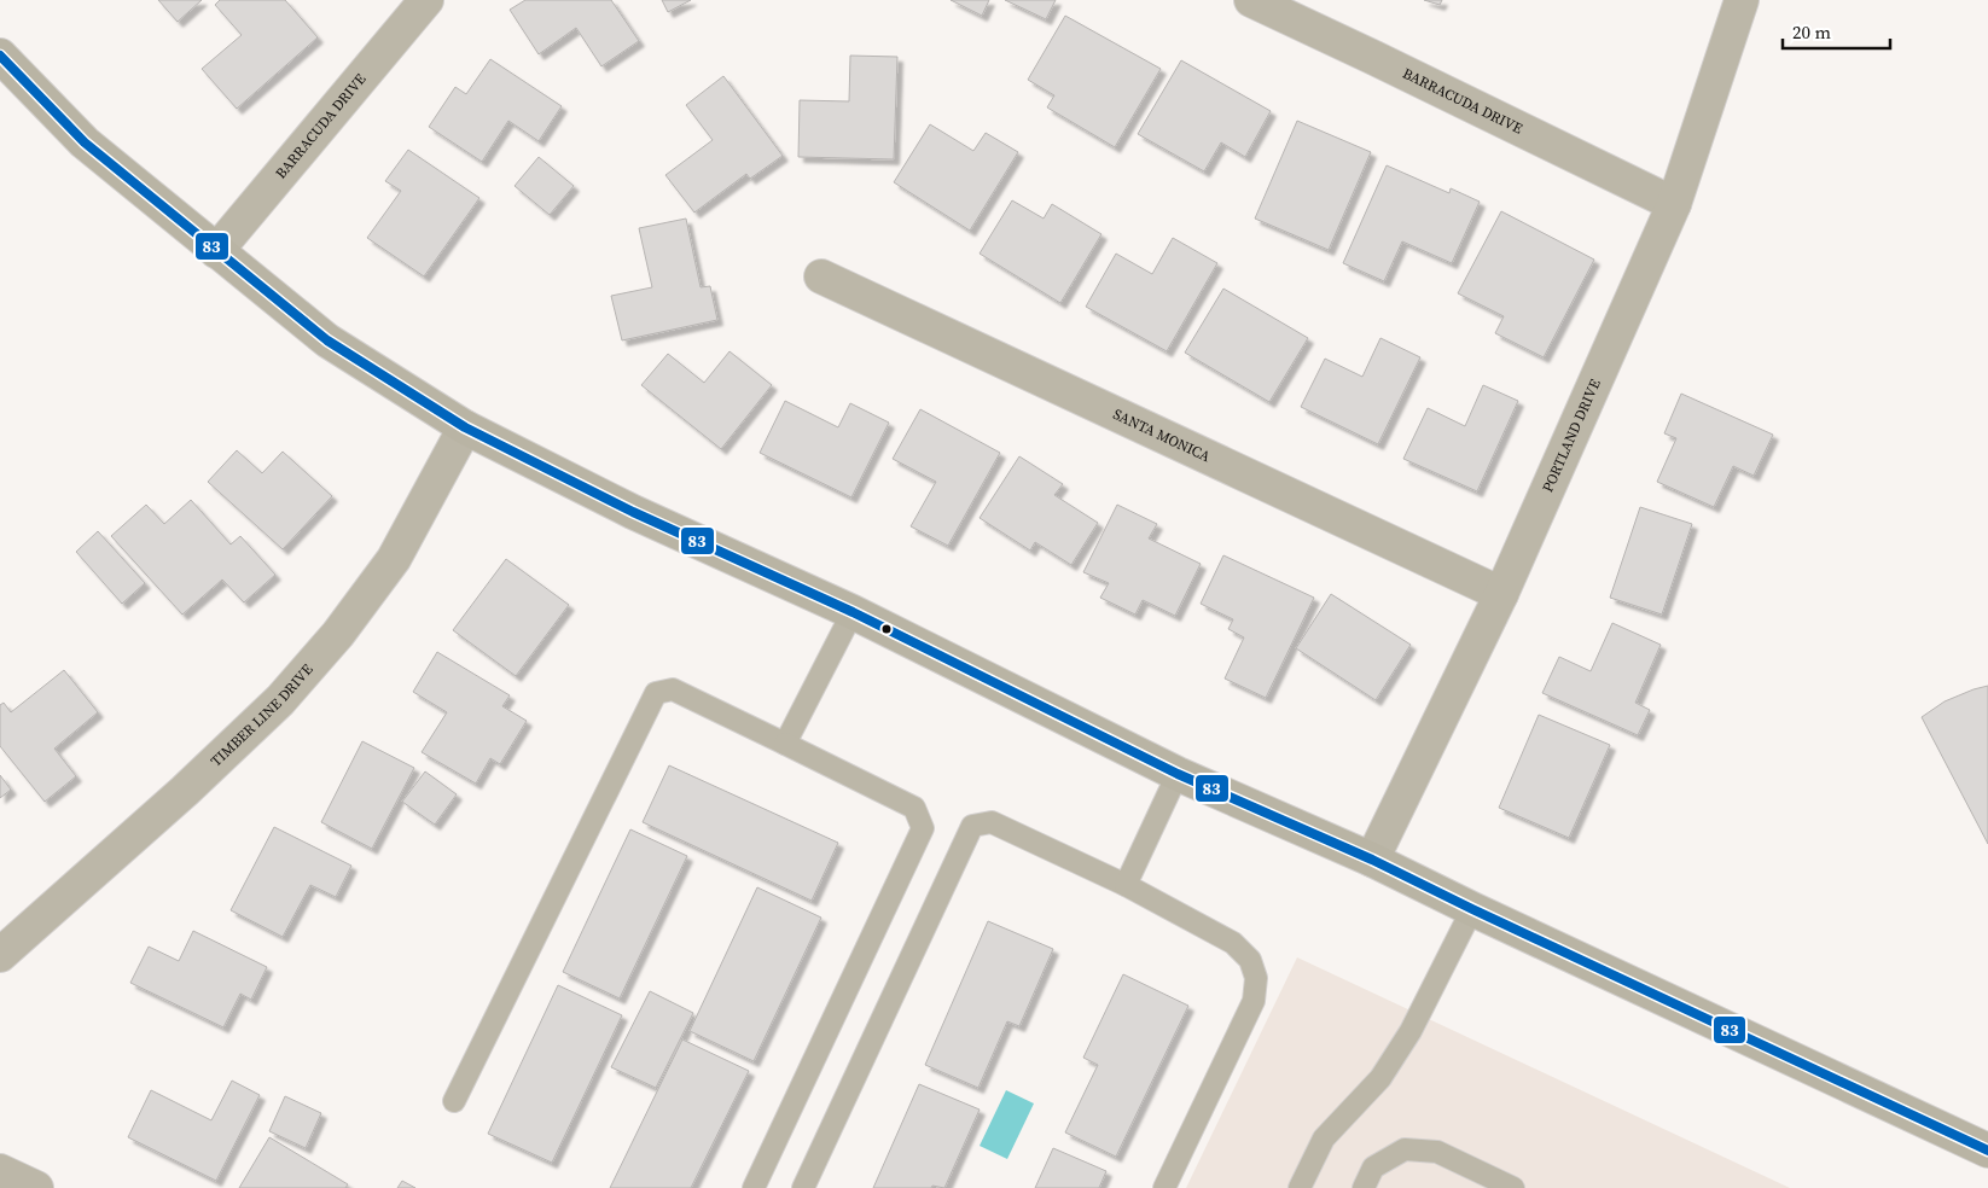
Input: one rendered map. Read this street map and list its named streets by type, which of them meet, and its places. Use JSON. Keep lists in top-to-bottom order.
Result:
{
  "streets": {
    "street": [
      "BARRACUDA DRIVE",
      "SANTA MONICA",
      "PORTLAND DRIVE",
      "TIMBER LINE DRIVE"
    ]
  },
  "crossings": [
    ["BARRACUDA DRIVE", "PORTLAND DRIVE"],
    ["SANTA MONICA", "PORTLAND DRIVE"]
  ],
  "lines": ["transit line 83"],
  "scale_bar": "20 m"
}
